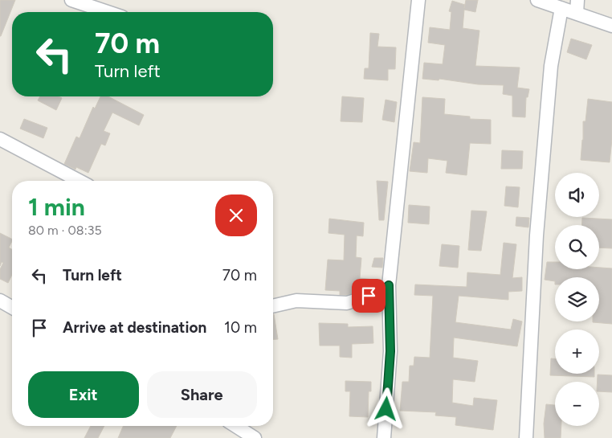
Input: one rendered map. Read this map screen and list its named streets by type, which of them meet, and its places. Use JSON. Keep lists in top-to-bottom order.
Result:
{
  "page": {
    "turn": ["70 m", "Turn left"],
    "map_buttons": ["+", "−"],
    "heading": ["1 min", "80 m · 08:35"],
    "list": [
      {
        "name": "Turn left",
        "value": "70 m"
      },
      {
        "name": "Arrive at destination",
        "value": "10 m"
      }
    ],
    "buttons": ["Exit", "Share"]
  }
}
